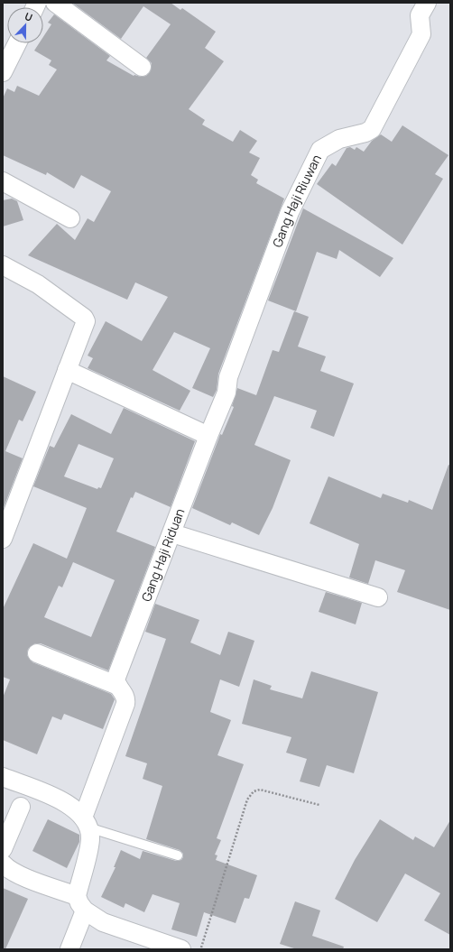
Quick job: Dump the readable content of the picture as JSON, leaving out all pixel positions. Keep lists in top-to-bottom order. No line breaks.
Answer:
{"streets":{"street":["Gang Haji Riuwan","Gang Haji Riduan"]},"crossings":[["Gang Haji Riuwan","Gang Haji Riduan"]],"north":"top"}
